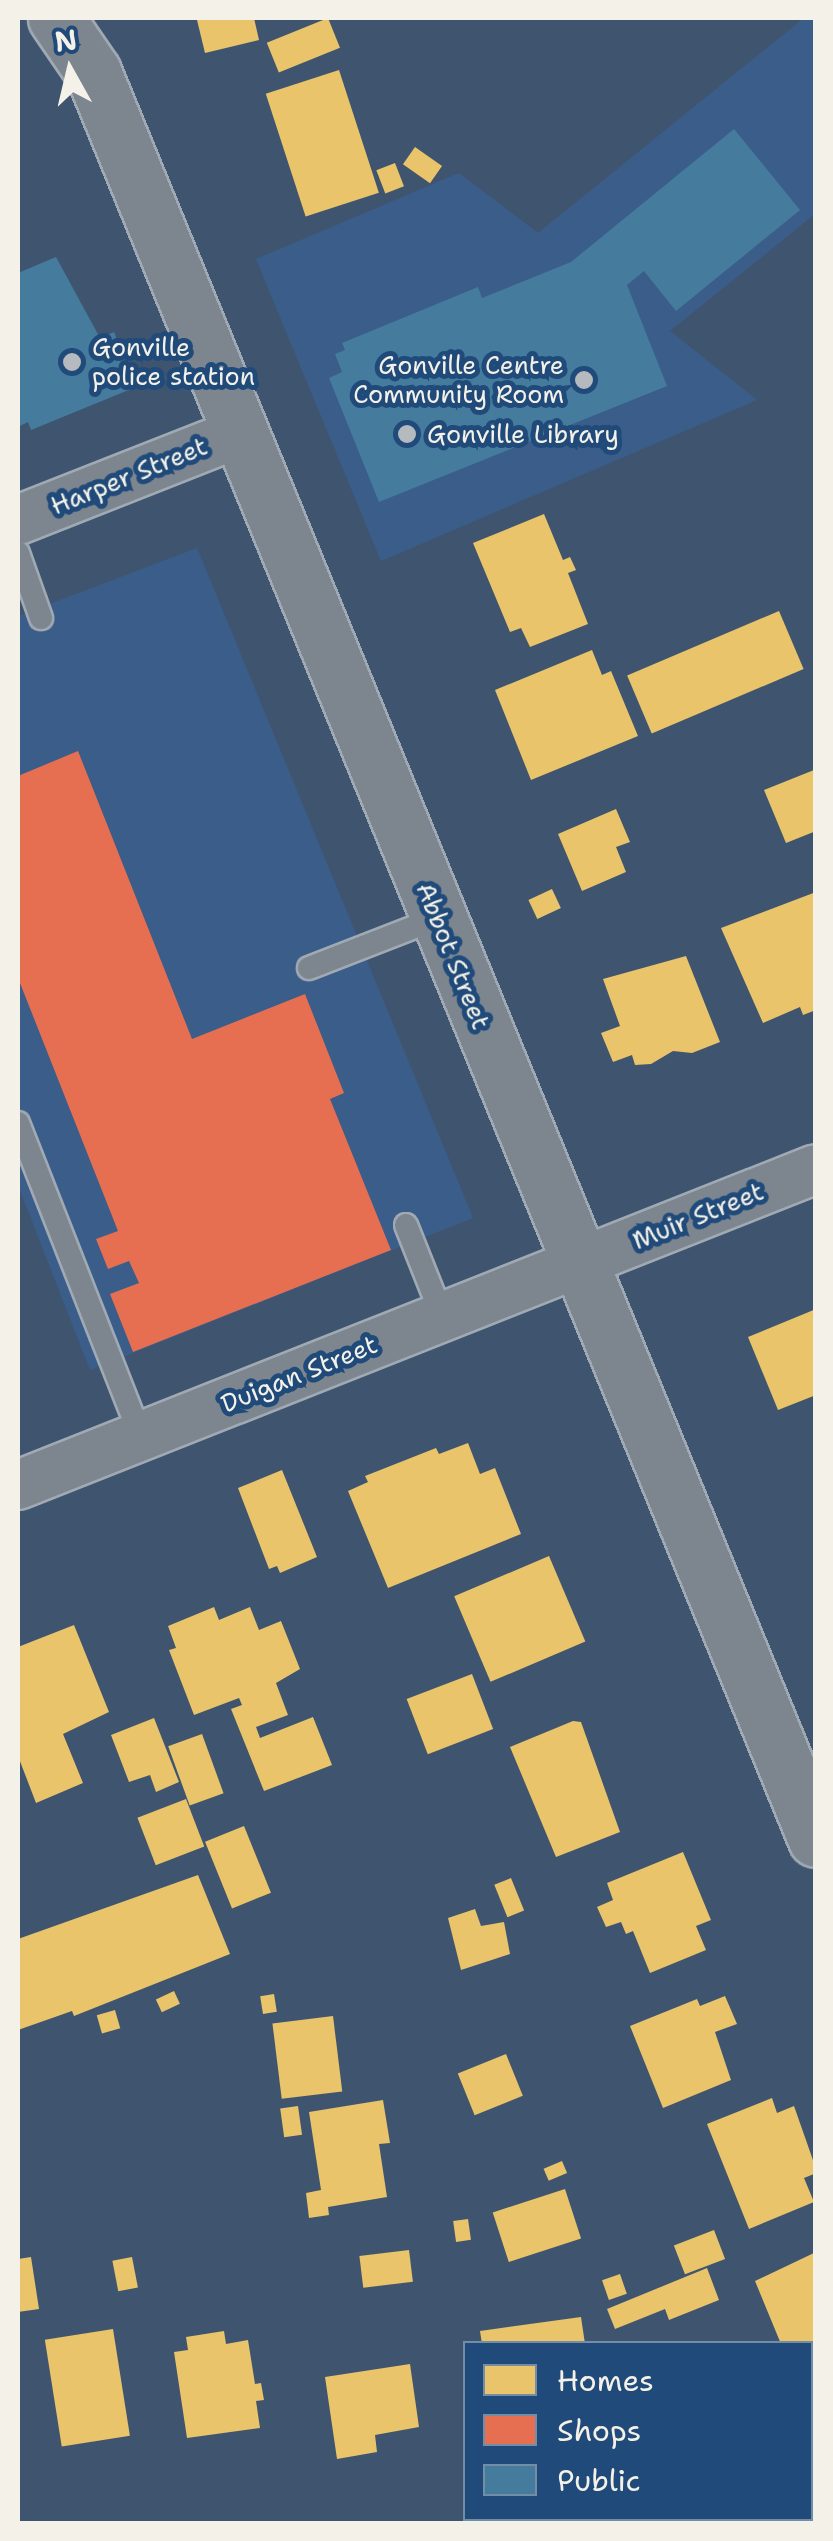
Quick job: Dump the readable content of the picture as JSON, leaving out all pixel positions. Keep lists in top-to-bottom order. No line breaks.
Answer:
{"streets":{"street":["Harper Street","Abbot Street","Muir Street","Duigan Street"]},"crossings":[["Harper Street","Abbot Street"],["Abbot Street","Muir Street"],["Abbot Street","Duigan Street"],["Muir Street","Duigan Street"]],"places":["Gonville police station","Gonville Centre Community Room","Gonville Library"],"legend":["Homes","Shops","Public"],"north":"top"}
